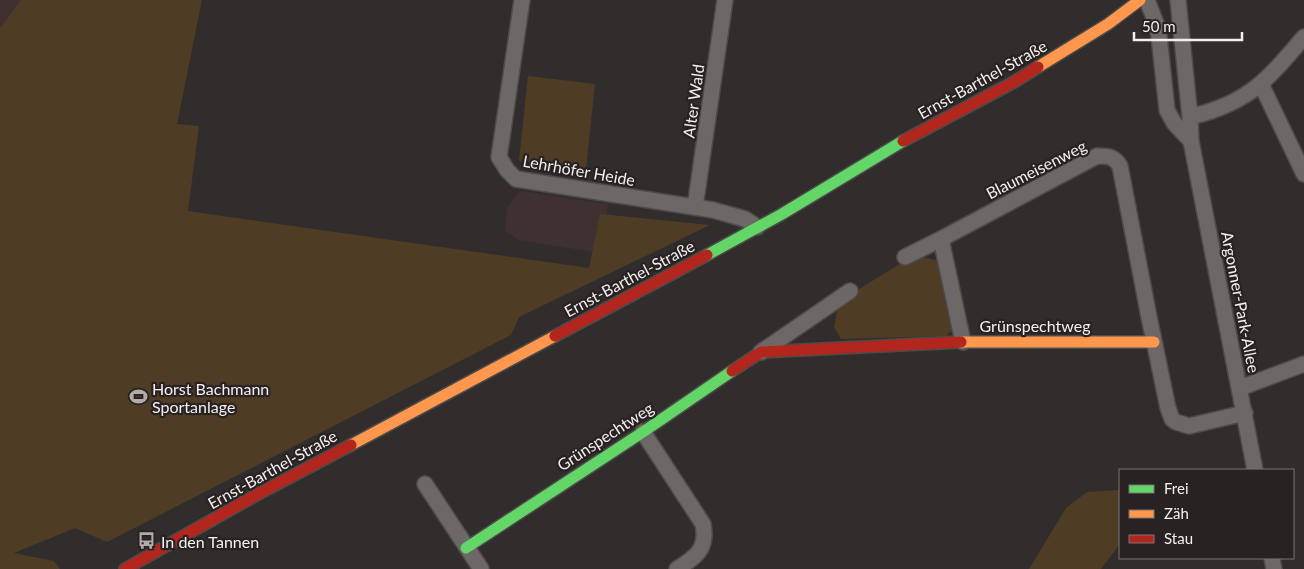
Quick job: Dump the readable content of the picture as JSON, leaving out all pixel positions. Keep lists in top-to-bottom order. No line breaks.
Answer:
{"streets":{"street":["Ernst-Barthel-Straße","Alter Wald","Blaumeisenweg","Lehrhöfer Heide","Argonner-Park-Allee","Grünspechtweg"]},"crossings":[["Ernst-Barthel-Straße","Lehrhöfer Heide"],["Alter Wald","Lehrhöfer Heide"],["Blaumeisenweg","Grünspechtweg"]],"places":{"sports":["Horst Bachmann Sportanlage"],"bus stop":["In den Tannen"]},"legend":["Frei","Zäh","Stau"],"scale_bar":"50 m"}
